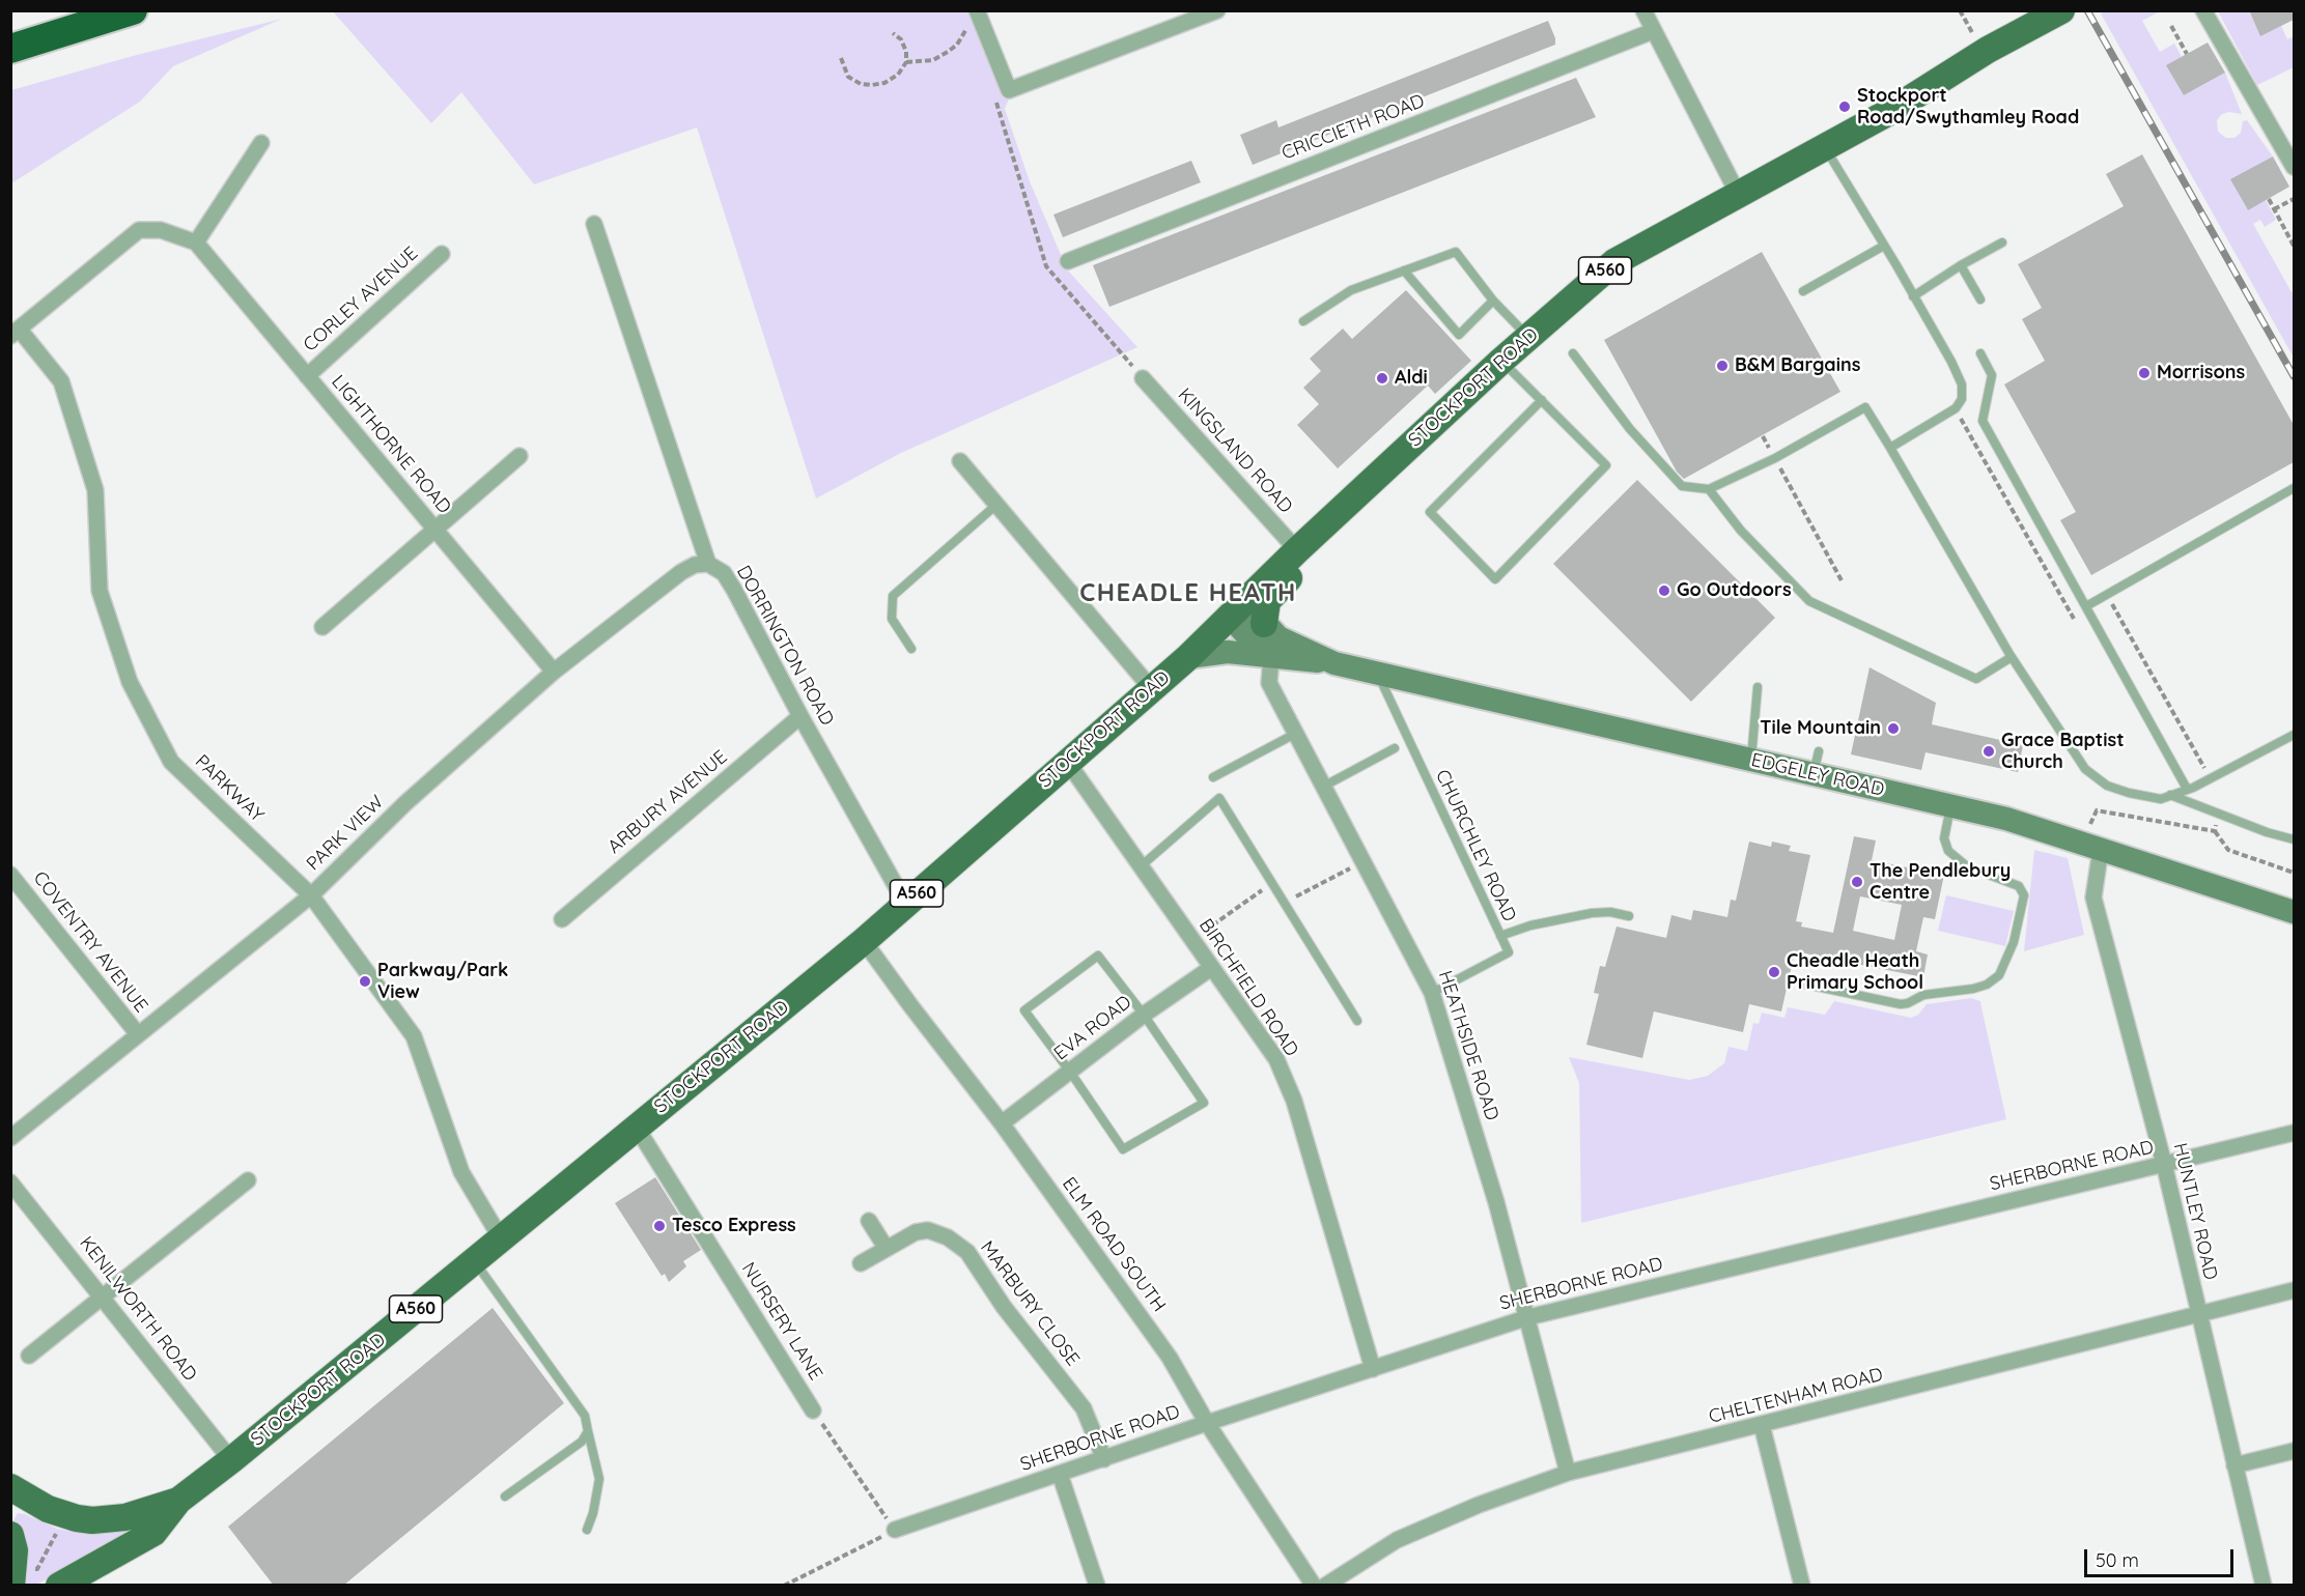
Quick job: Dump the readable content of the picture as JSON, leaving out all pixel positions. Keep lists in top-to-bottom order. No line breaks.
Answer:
{"streets":{"main road":["A560","STOCKPORT ROAD","EDGELEY ROAD"],"street":["CRICCIETH ROAD","CORLEY AVENUE","LIGHTHORNE ROAD","KINGSLAND ROAD","DORRINGTON ROAD","PARKWAY","ARBURY AVENUE","PARK VIEW","COVENTRY AVENUE","BIRCHFIELD ROAD","EVA ROAD","HEATHSIDE ROAD","SHERBORNE ROAD","HUNTLEY ROAD","ELM ROAD SOUTH","MARBURY CLOSE","KENILWORTH ROAD","NURSERY LANE","CHELTENHAM ROAD"],"lane":["CHURCHLEY ROAD"]},"crossings":[["A560","STOCKPORT ROAD"],["A560","KINGSLAND ROAD"],["A560","EDGELEY ROAD"],["CORLEY AVENUE","LIGHTHORNE ROAD"],["STOCKPORT ROAD","KINGSLAND ROAD"],["STOCKPORT ROAD","DORRINGTON ROAD"],["STOCKPORT ROAD","EDGELEY ROAD"],["STOCKPORT ROAD","PARKWAY"],["STOCKPORT ROAD","BIRCHFIELD ROAD"],["STOCKPORT ROAD","ELM ROAD SOUTH"],["STOCKPORT ROAD","KENILWORTH ROAD"],["STOCKPORT ROAD","NURSERY LANE"],["LIGHTHORNE ROAD","PARK VIEW"],["DORRINGTON ROAD","ARBURY AVENUE"],["DORRINGTON ROAD","PARK VIEW"],["EDGELEY ROAD","CHURCHLEY ROAD"],["EDGELEY ROAD","HEATHSIDE ROAD"],["EDGELEY ROAD","HUNTLEY ROAD"],["PARKWAY","PARK VIEW"],["PARK VIEW","COVENTRY AVENUE"],["CHURCHLEY ROAD","HEATHSIDE ROAD"],["BIRCHFIELD ROAD","EVA ROAD"],["BIRCHFIELD ROAD","SHERBORNE ROAD"],["EVA ROAD","ELM ROAD SOUTH"],["HEATHSIDE ROAD","SHERBORNE ROAD"],["HEATHSIDE ROAD","CHELTENHAM ROAD"],["SHERBORNE ROAD","HUNTLEY ROAD"],["SHERBORNE ROAD","ELM ROAD SOUTH"],["SHERBORNE ROAD","MARBURY CLOSE"],["HUNTLEY ROAD","CHELTENHAM ROAD"]],"districts":["CHEADLE HEATH"],"places":["Stockport Road/Swythamley Road","B&M Bargains","Morrisons","Aldi","Go Outdoors","Tile Mountain","Grace Baptist Church","The Pendlebury Centre","Cheadle Heath Primary School","Parkway/Park View","Tesco Express"],"scale_bar":"50 m"}
